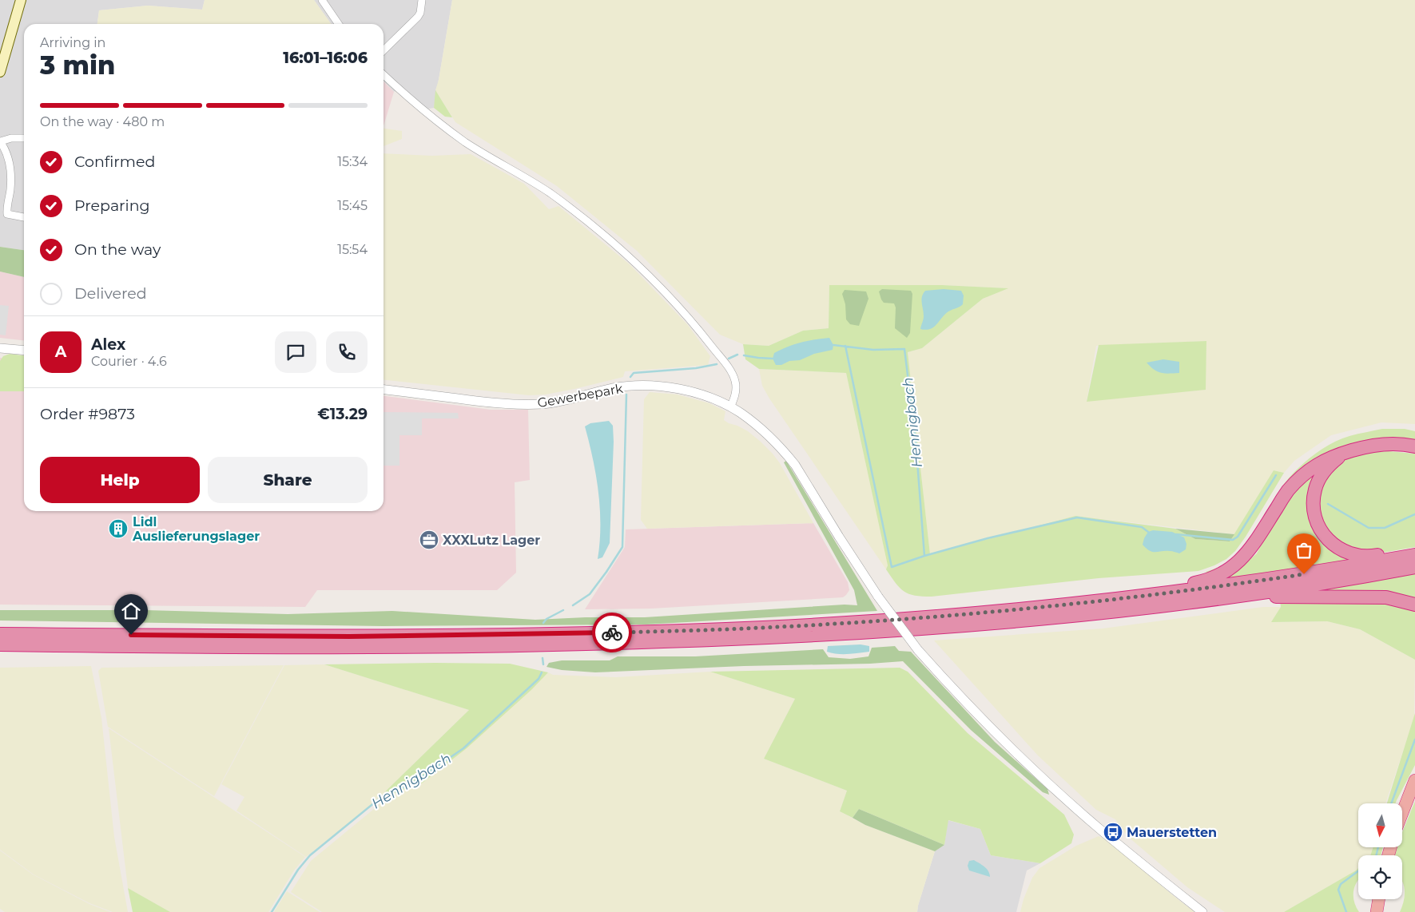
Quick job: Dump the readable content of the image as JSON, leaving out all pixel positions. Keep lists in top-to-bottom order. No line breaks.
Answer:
{"streets":{"street":["Gewerbepark"]},"water":["Hennigbach"],"places":{"building":["Lidl Auslieferungslager"],"office":["XXXLutz Lager"],"bus stop":["Mauerstetten"]},"north":"bottom","page":{"heading":["3 min","Arriving in","16:01–16:06"],"panel":["Alex","Courier · 4.6","Order #9873","€13.29"],"bar":"On the way · 480 m","list":[["Confirmed","15:34"],["Preparing","15:45"],["On the way","15:54"],"Delivered"],"round":"A","buttons":["Help","Share"]}}
